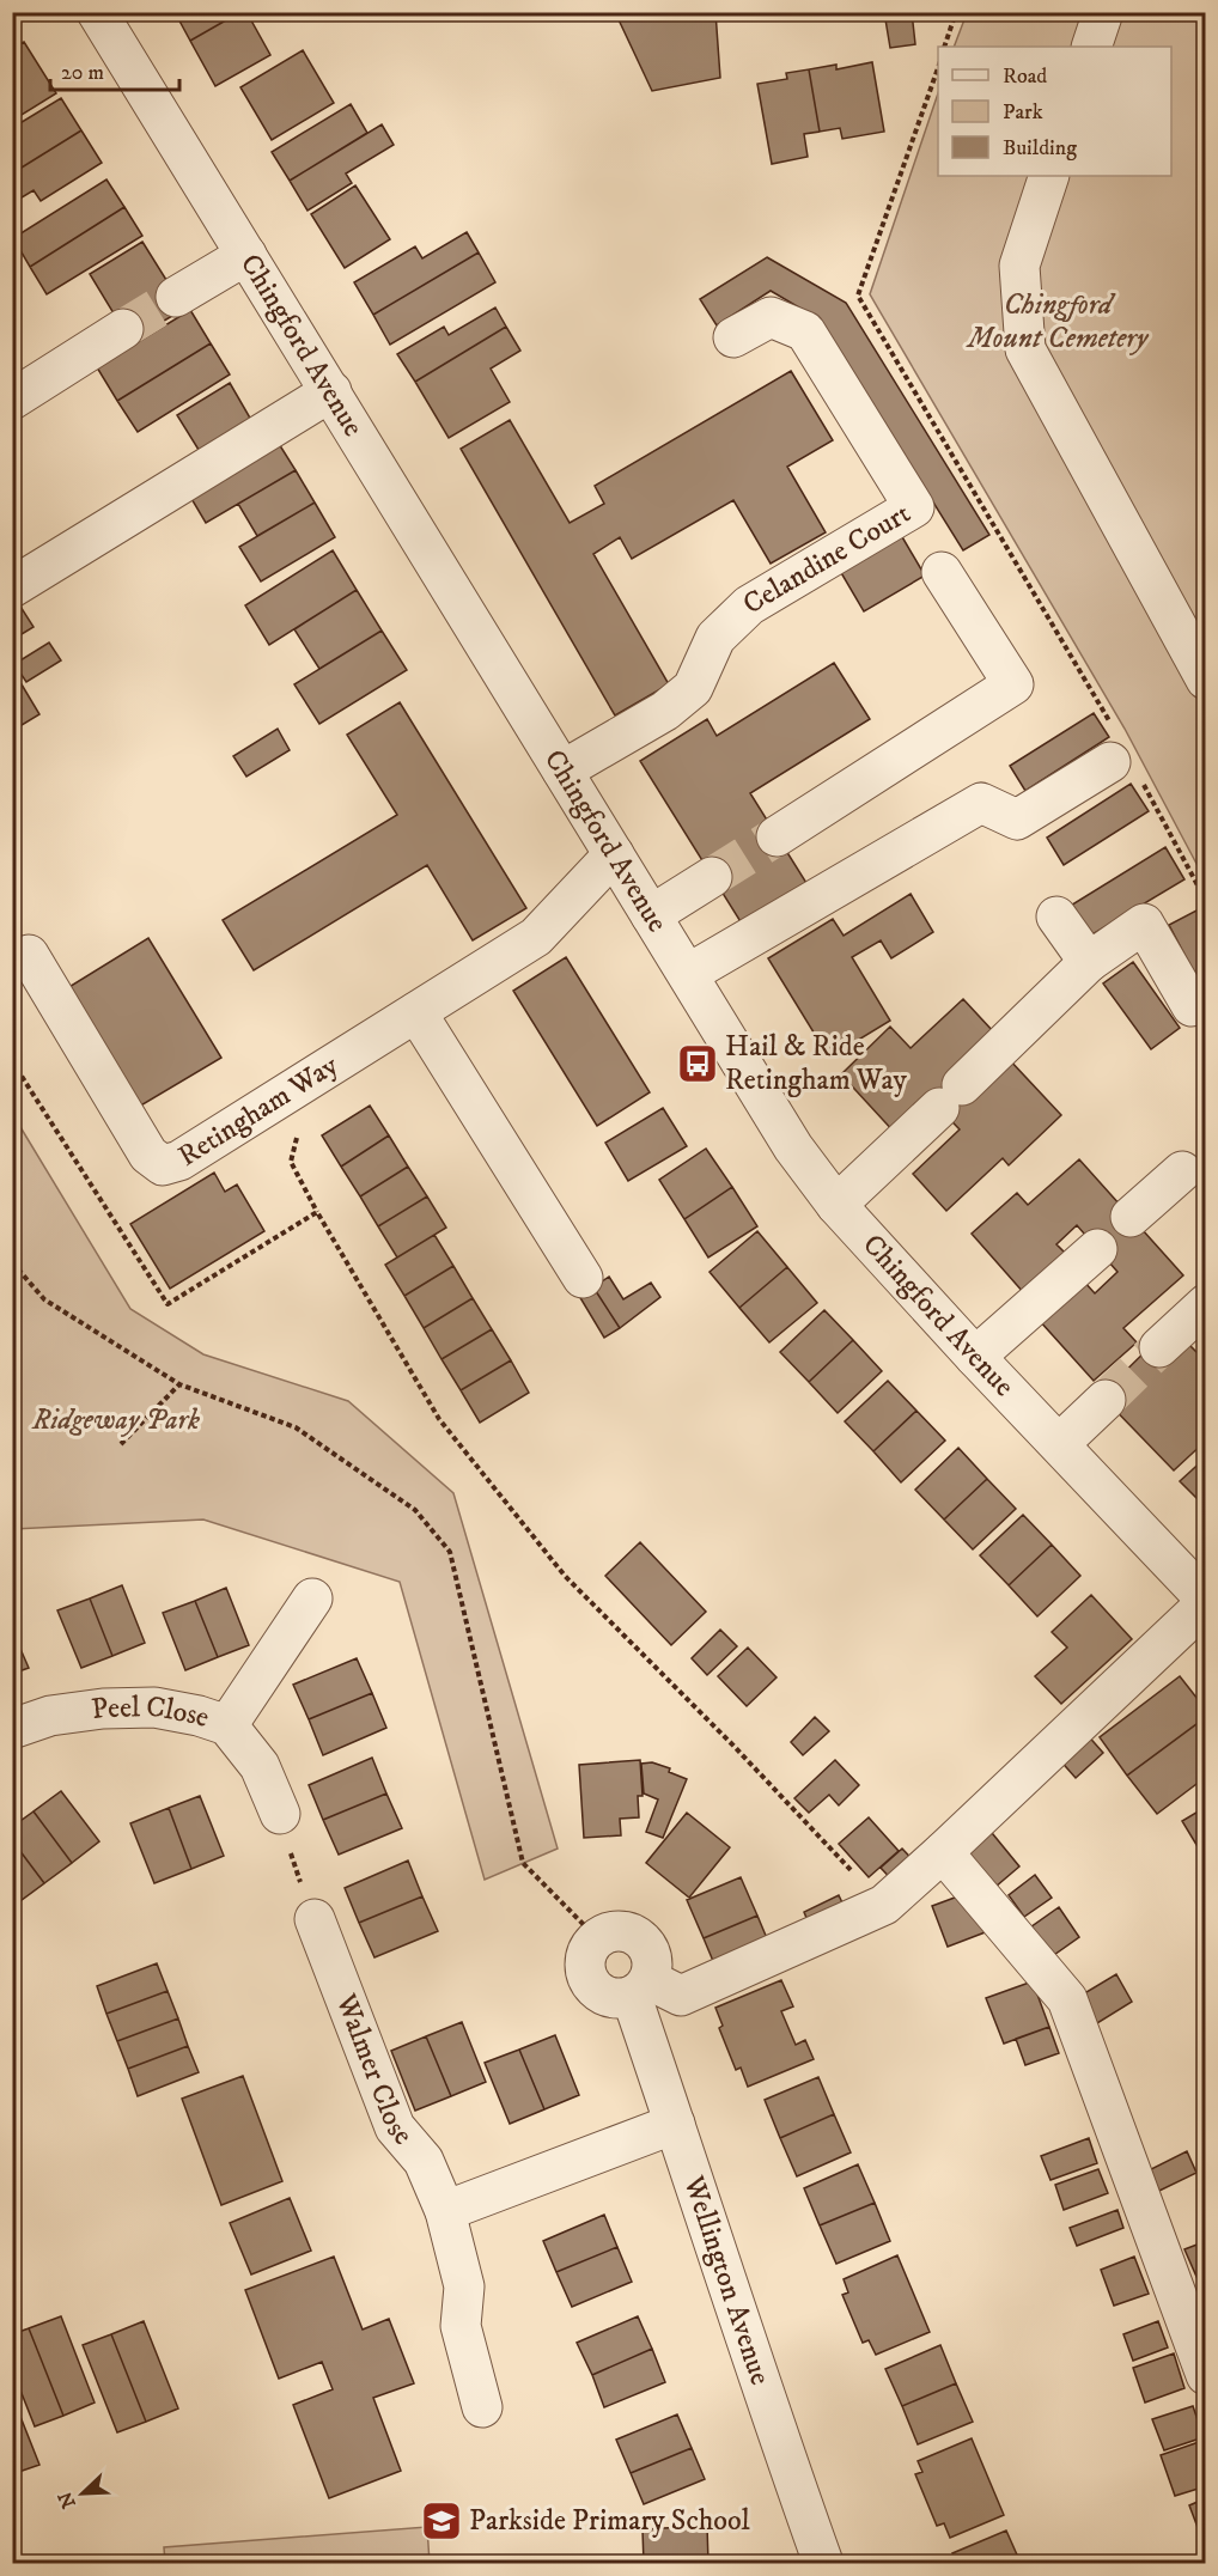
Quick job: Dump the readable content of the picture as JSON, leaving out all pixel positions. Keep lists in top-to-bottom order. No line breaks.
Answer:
{"streets":{"street":["Chingford Avenue","Celandine Court","Retingham Way","Peel Close","Walmer Close","Wellington Avenue"]},"crossings":[["Chingford Avenue","Celandine Court"],["Chingford Avenue","Retingham Way"]],"parks":["Chingford Mount Cemetery","Ridgeway Park"],"places":{"bus stop":["Hail & Ride Retingham Way"],"school or university":["Parkside Primary School"]},"legend":["Road","Park","Building"],"scale_bar":"20 m","north":"bottom left"}
